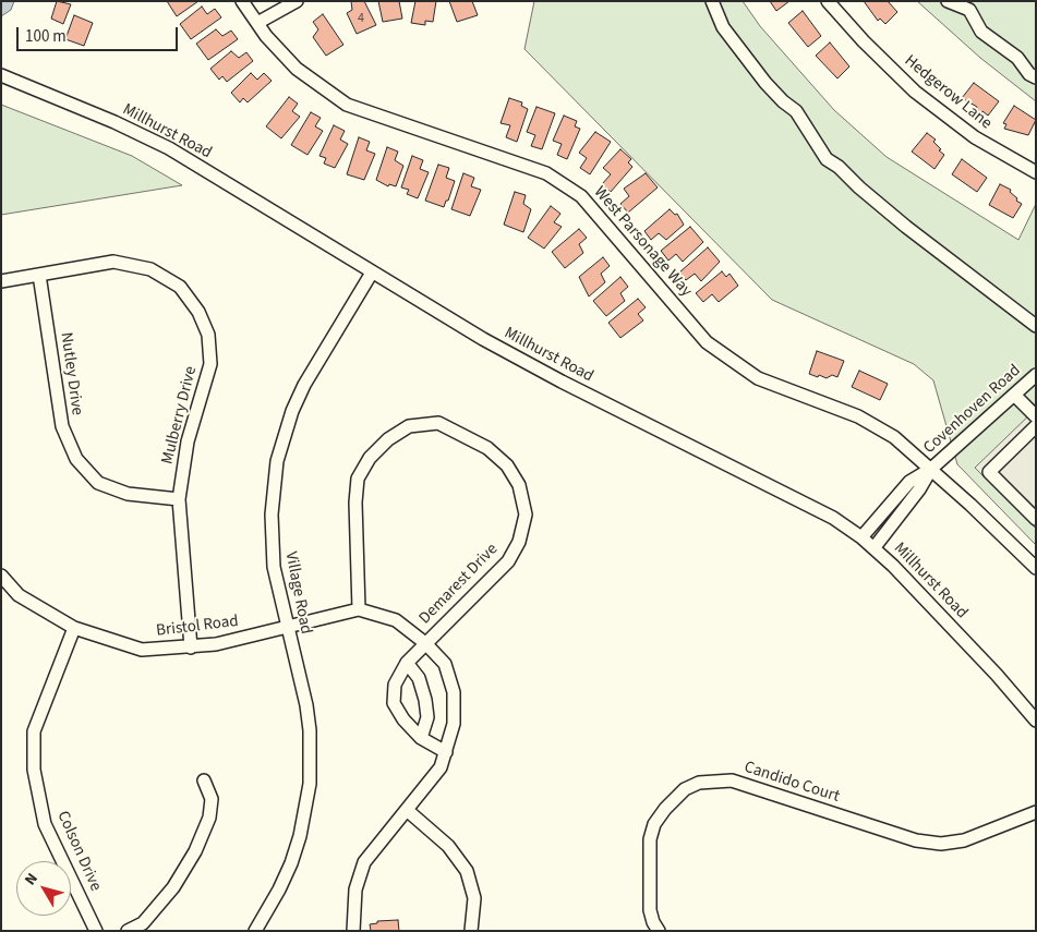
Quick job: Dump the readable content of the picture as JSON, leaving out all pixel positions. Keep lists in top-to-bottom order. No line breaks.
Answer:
{"streets":{"street":["Hedgerow Lane","Millhurst Road","West Parsonage Way","Nutley Drive","Covenhoven Road","Mulberry Drive","Demarest Drive","Village Road","Bristol Road","Candido Court","Colson Drive"]},"crossings":[["Millhurst Road","Covenhoven Road"],["Millhurst Road","Village Road"],["West Parsonage Way","Covenhoven Road"],["Nutley Drive","Mulberry Drive"],["Mulberry Drive","Bristol Road"],["Demarest Drive","Bristol Road"],["Village Road","Bristol Road"],["Bristol Road","Colson Drive"]],"house_numbers":["4"],"scale_bar":"100 m","north":"top left"}
